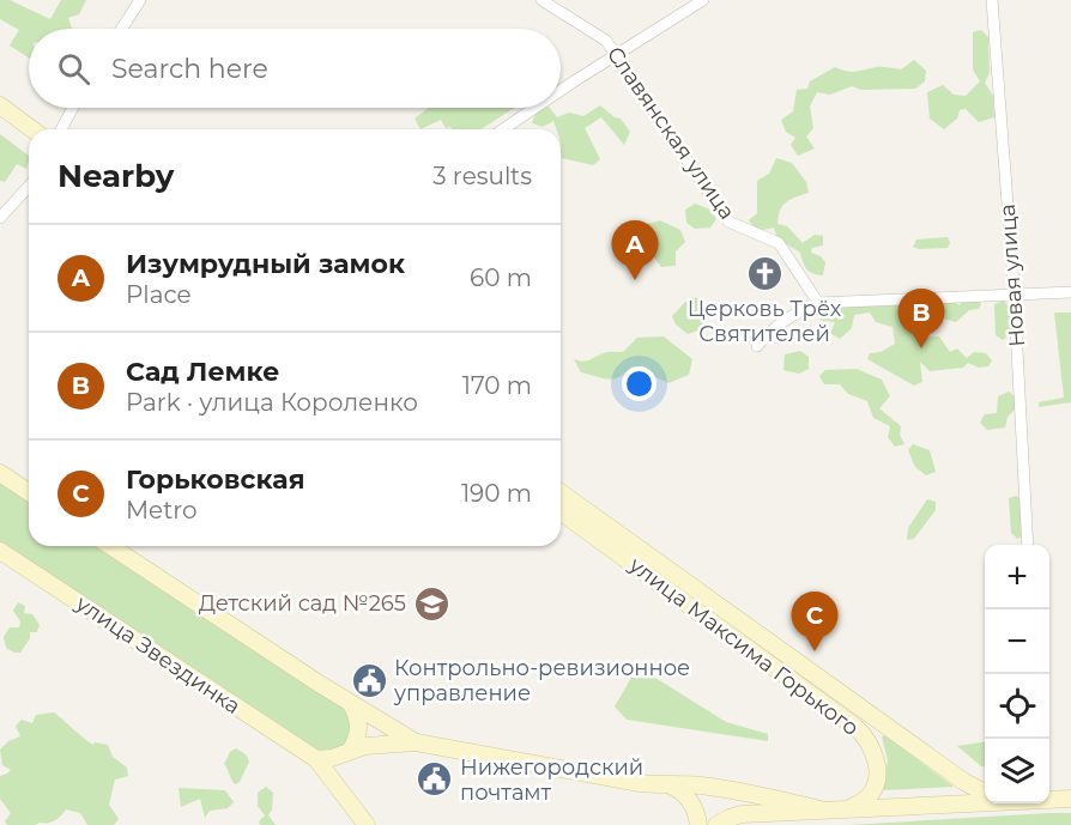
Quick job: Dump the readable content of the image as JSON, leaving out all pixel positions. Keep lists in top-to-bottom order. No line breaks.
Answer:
{"streets":{"street":["Славянская улица","Новая улица","улица Максима Горького","улица Звездинка"]},"places":{"church":["Церковь Трёх Святителей"],"school or university":["Детский сад №265"],"public building":["Контрольно-ревизионное управление","Нижегородский почтамт"]},"page":{"search":"Search here","heading":["Nearby","3 results"],"pins":["A","B","C"],"list":[{"mark":"A","name":"Изумрудный замок","note":"Place","value":"60 m"},{"mark":"B","name":"Сад Лемке","note":"Park · улица Короленко","value":"170 m"},{"mark":"C","name":"Горьковская","note":"Metro","value":"190 m"}],"map_buttons":["+","−"]}}
